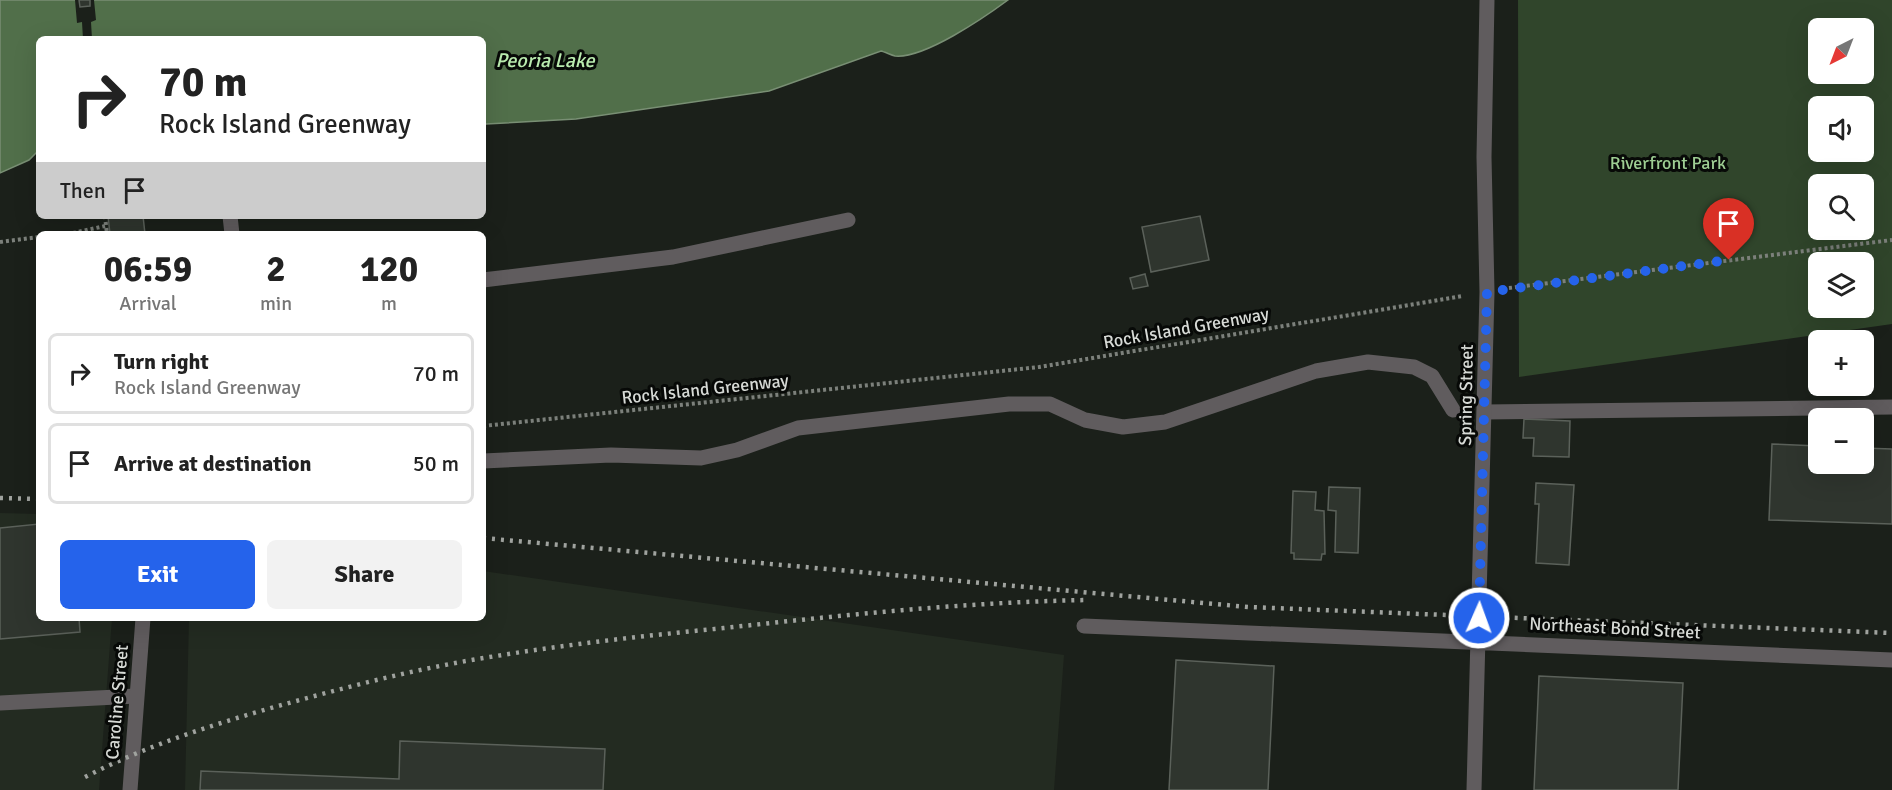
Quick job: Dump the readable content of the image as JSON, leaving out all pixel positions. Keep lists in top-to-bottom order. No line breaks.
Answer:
{"streets":{"street":["Spring Street","Northeast Bond Street","Caroline Street"],"path":["Rock Island Greenway"]},"crossings":[["Rock Island Greenway","Spring Street"],["Spring Street","Northeast Bond Street"]],"water":["Peoria Lake"],"parks":["Riverfront Park"],"north":"bottom left","page":{"map_buttons":["+","−"],"turn":["70 m","Rock Island Greenway"],"then":"Then","eta":["06:59","Arrival","2","min","120","m"],"list":[{"name":"Turn right","note":"Rock Island Greenway","value":"70 m"},{"name":"Arrive at destination","value":"50 m"}],"buttons":["Exit","Share"]}}
